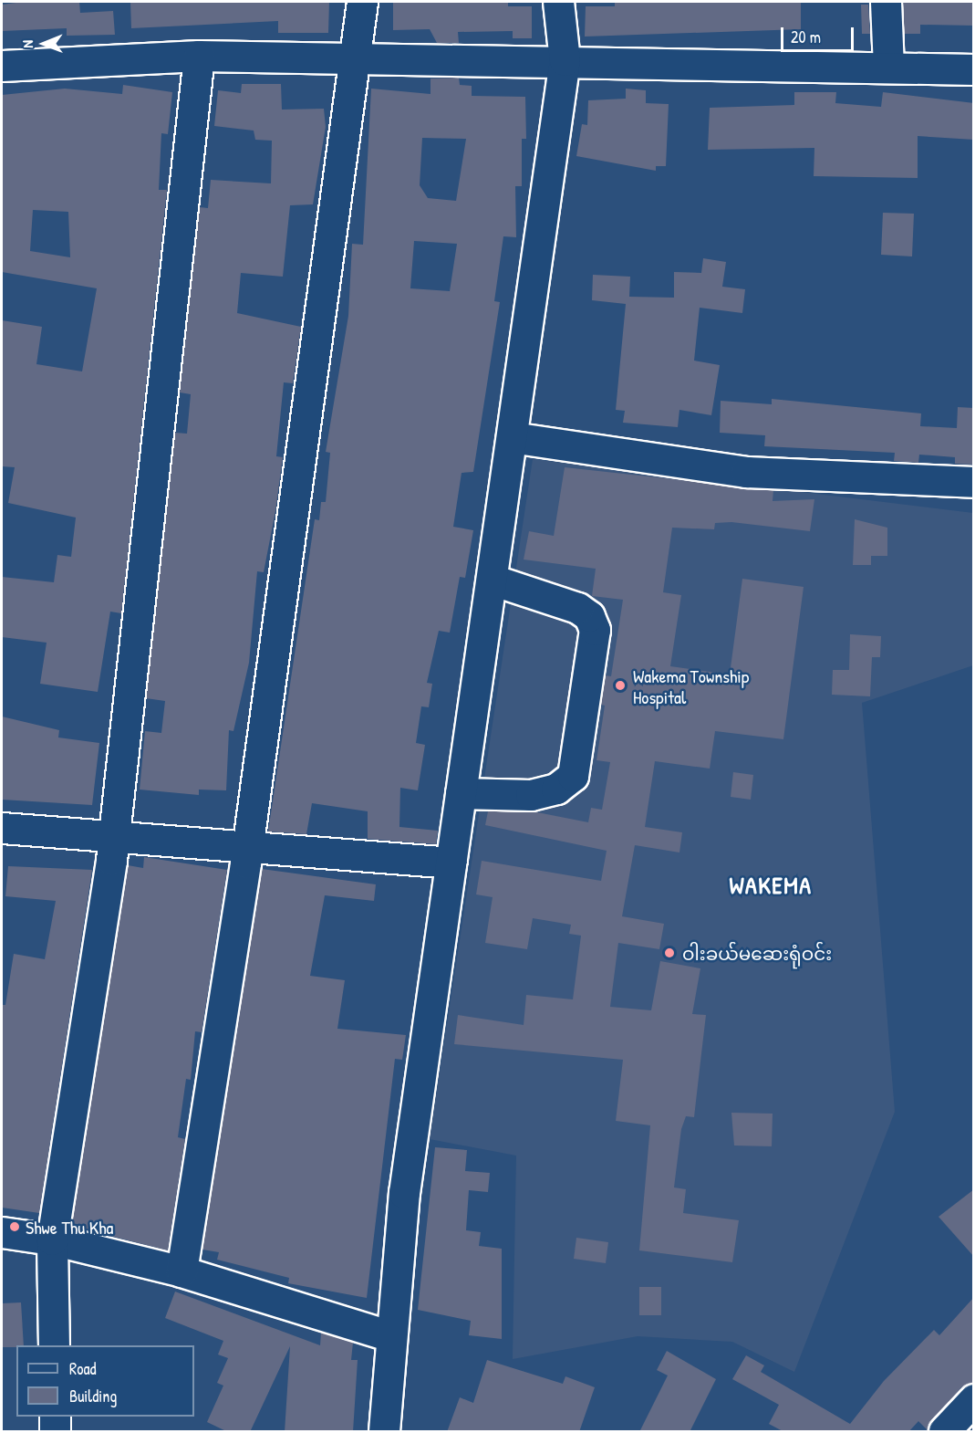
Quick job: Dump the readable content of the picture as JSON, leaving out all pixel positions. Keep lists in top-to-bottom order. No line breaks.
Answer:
{"districts":["WAKEMA"],"places":["Wakema Township Hospital","ဝါးခယ်မဆေးရုံဝင်း","Shwe Thu Kha"],"legend":["Road","Building"],"scale_bar":"20 m","north":"left"}
